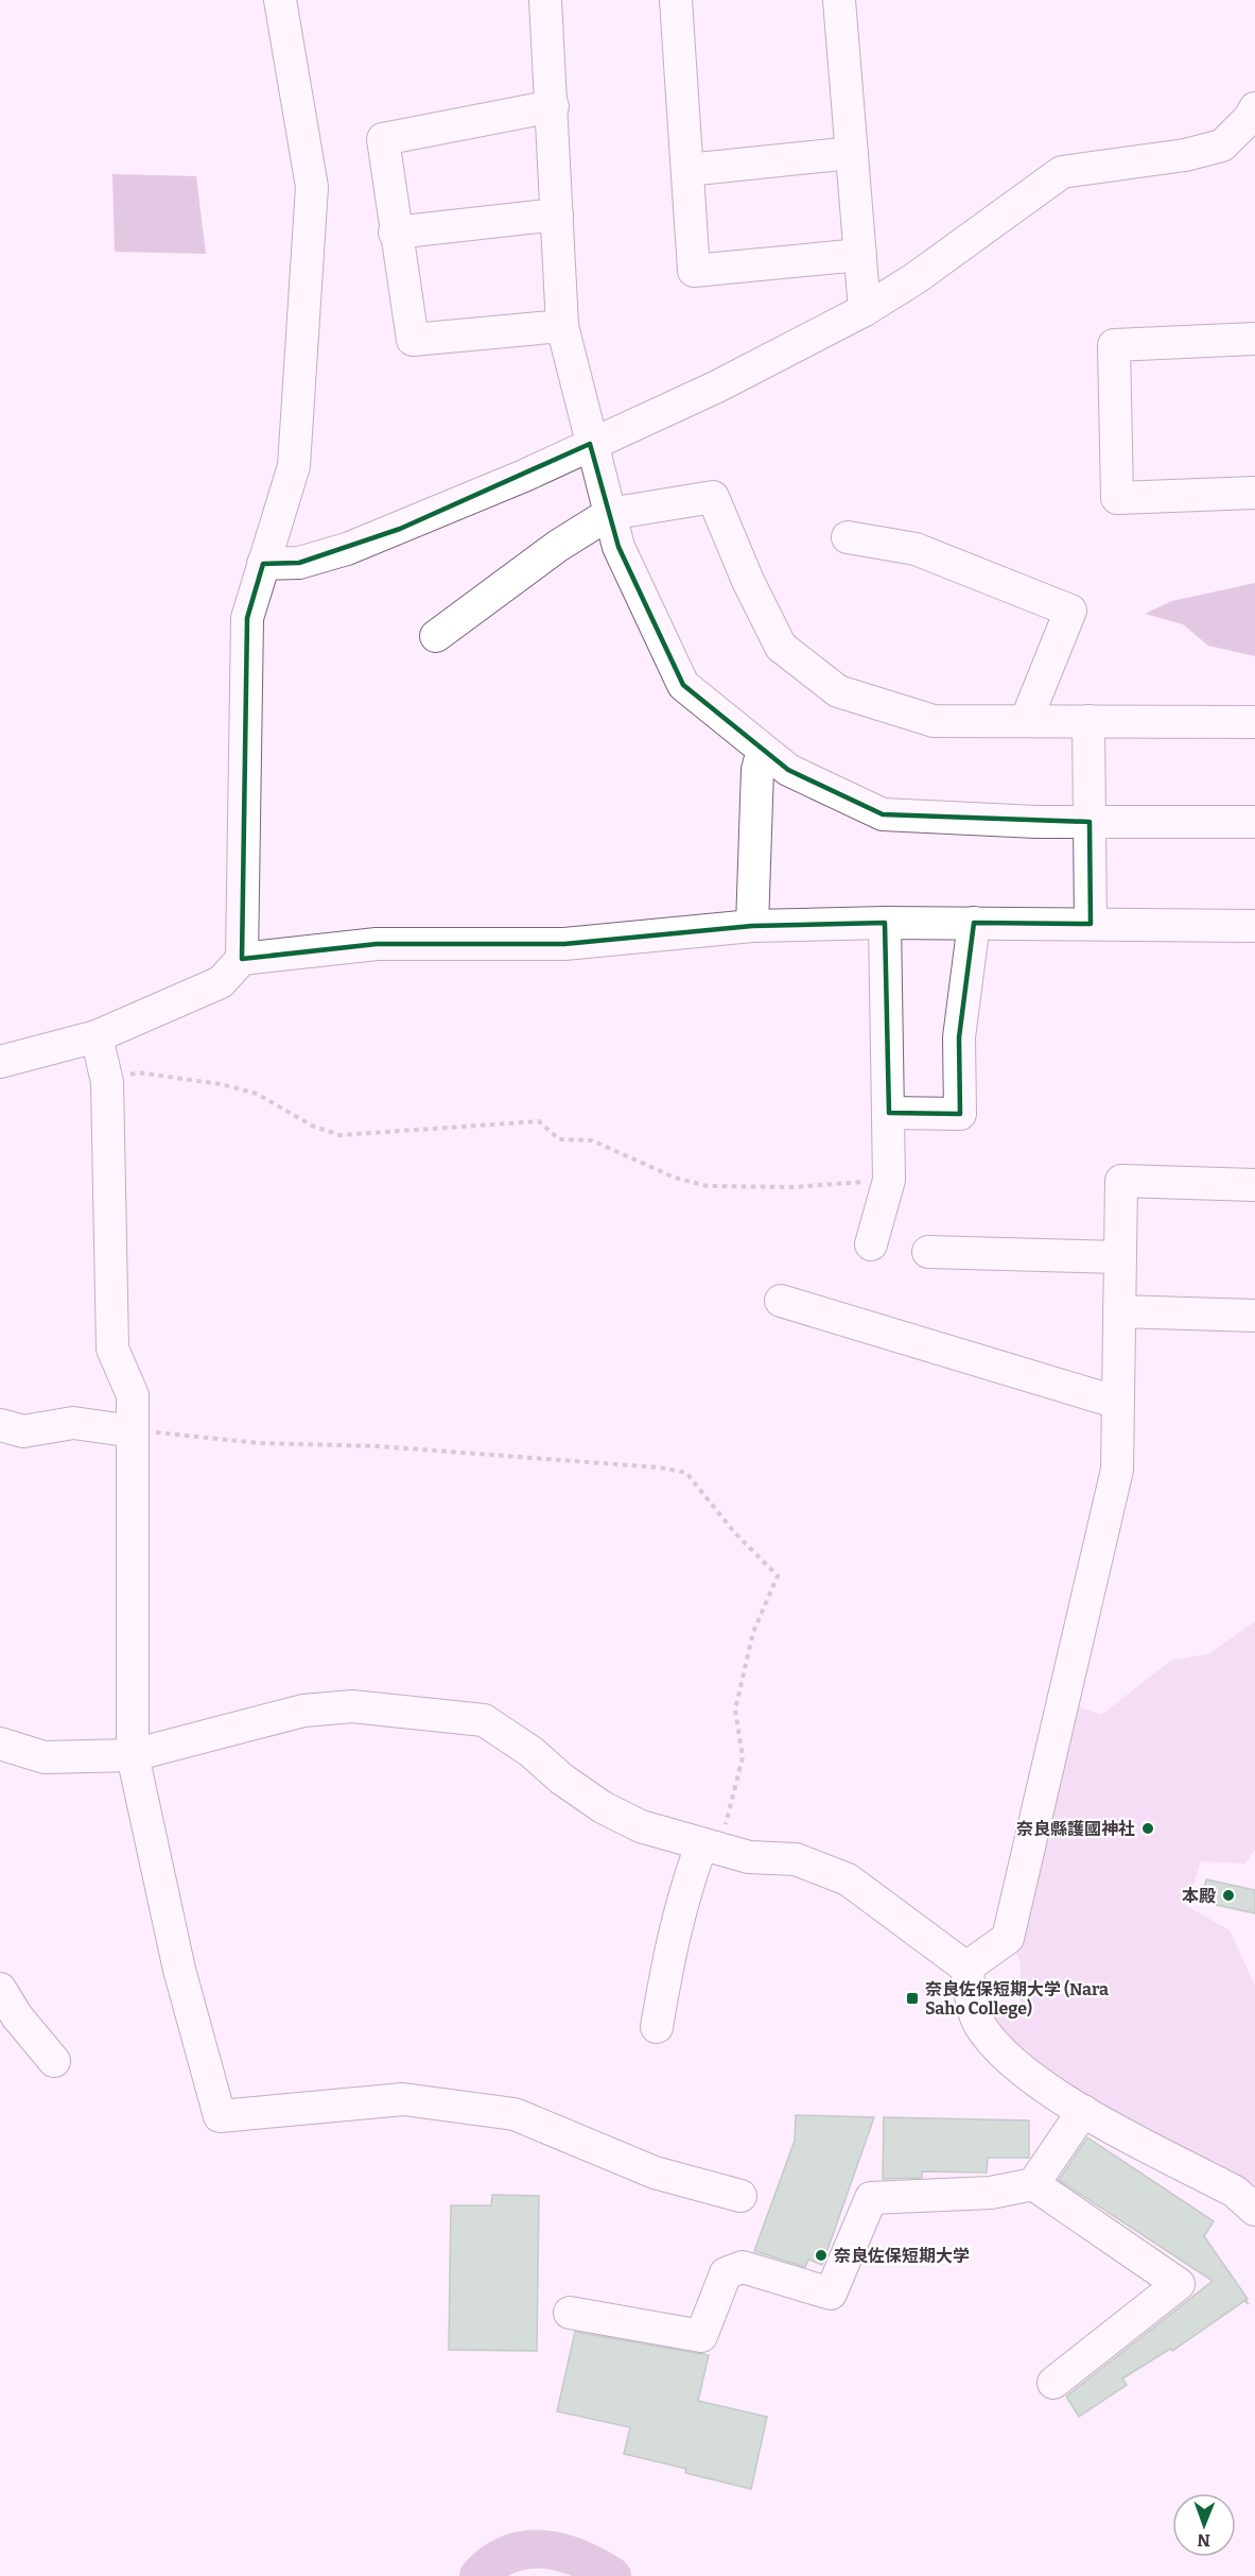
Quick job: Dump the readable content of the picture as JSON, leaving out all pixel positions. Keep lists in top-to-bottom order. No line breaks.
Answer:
{"places":{"other":["奈良縣護國神社","本殿","奈良佐保短期大学"],"transit":["奈良佐保短期大学 (Nara Saho College)"]},"north":"bottom"}
